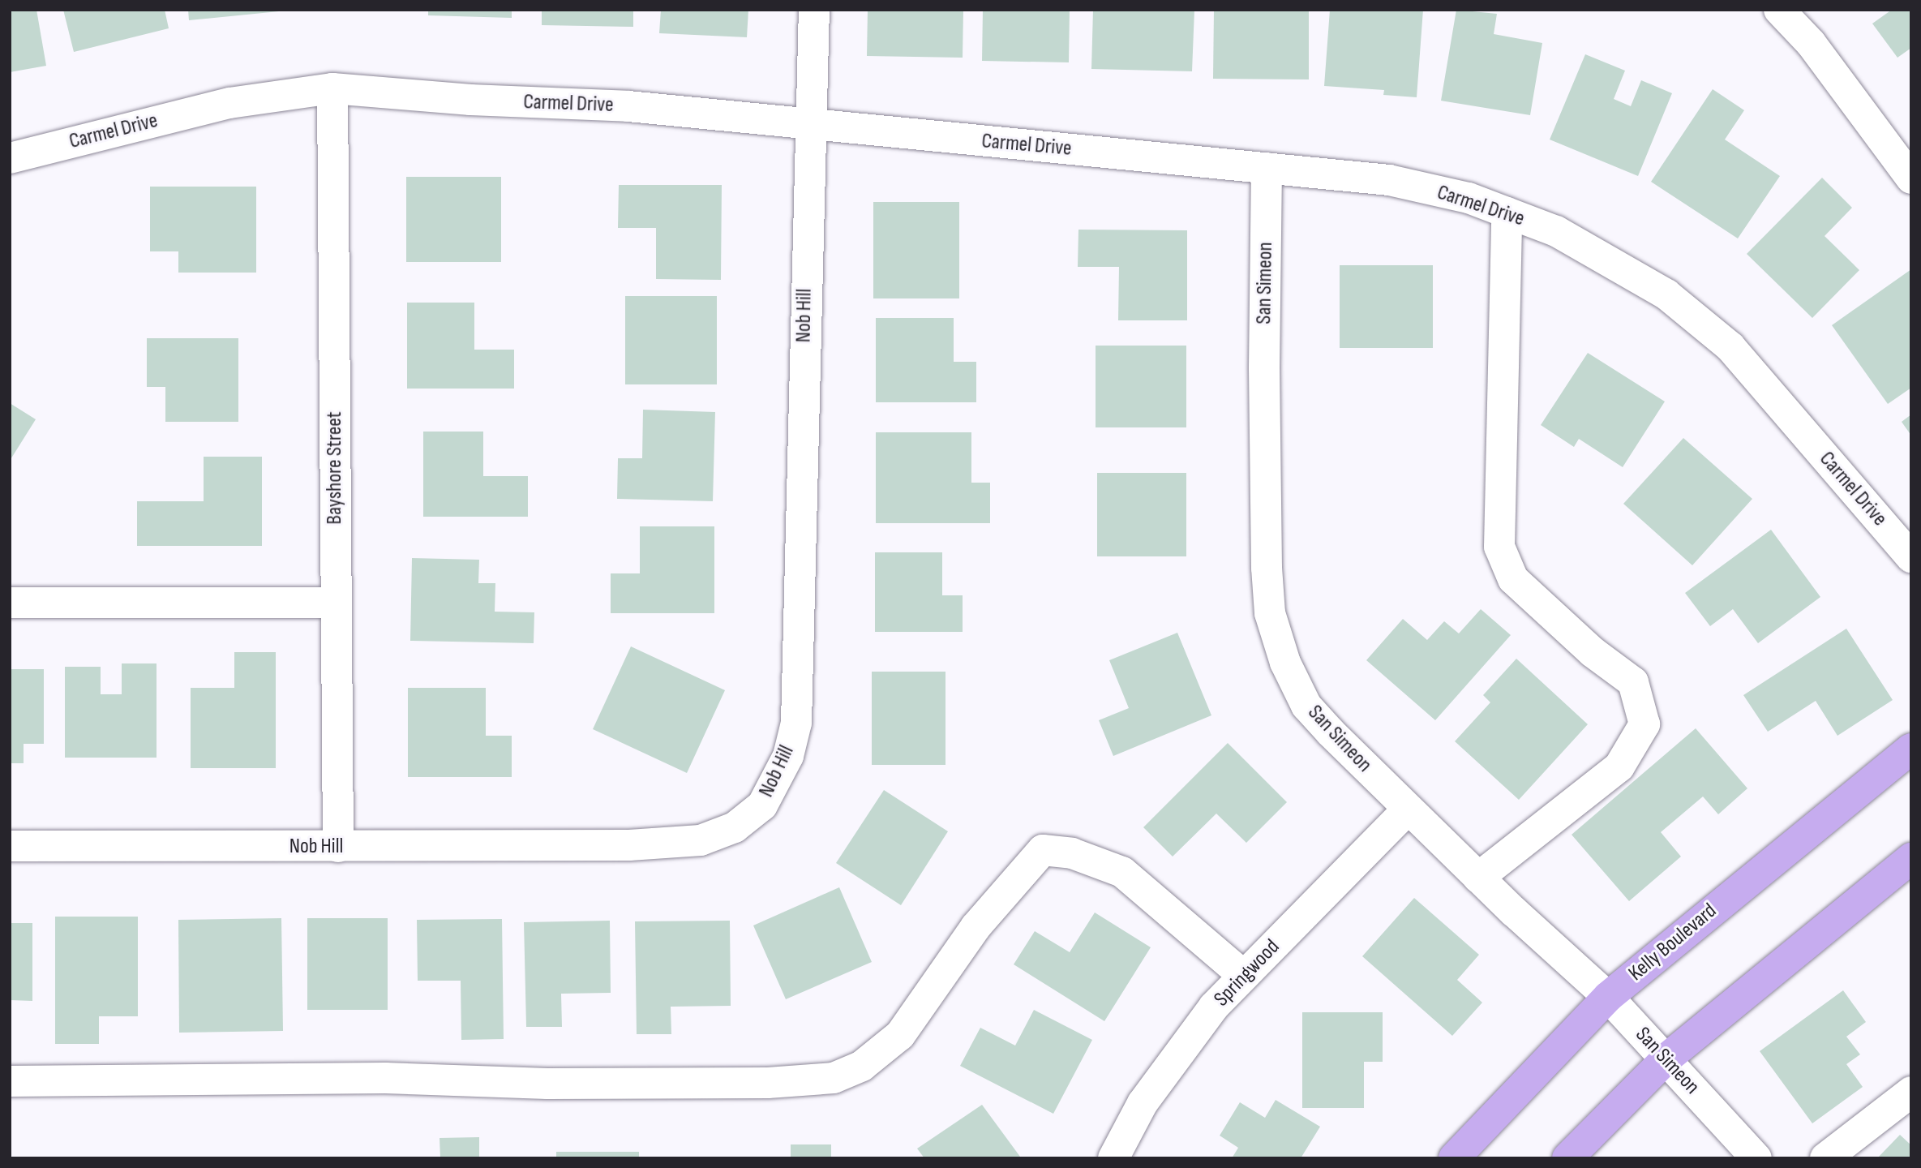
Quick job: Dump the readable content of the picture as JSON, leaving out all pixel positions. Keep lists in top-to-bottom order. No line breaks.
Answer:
{"streets":{"main road":["Kelly Boulevard"],"street":["Carmel Drive","San Simeon","Nob Hill","Bayshore Street","Springwood"]},"crossings":[["Carmel Drive","San Simeon"],["Carmel Drive","Nob Hill"],["Carmel Drive","Bayshore Street"],["San Simeon","Kelly Boulevard"],["San Simeon","Springwood"],["Nob Hill","Bayshore Street"]]}
